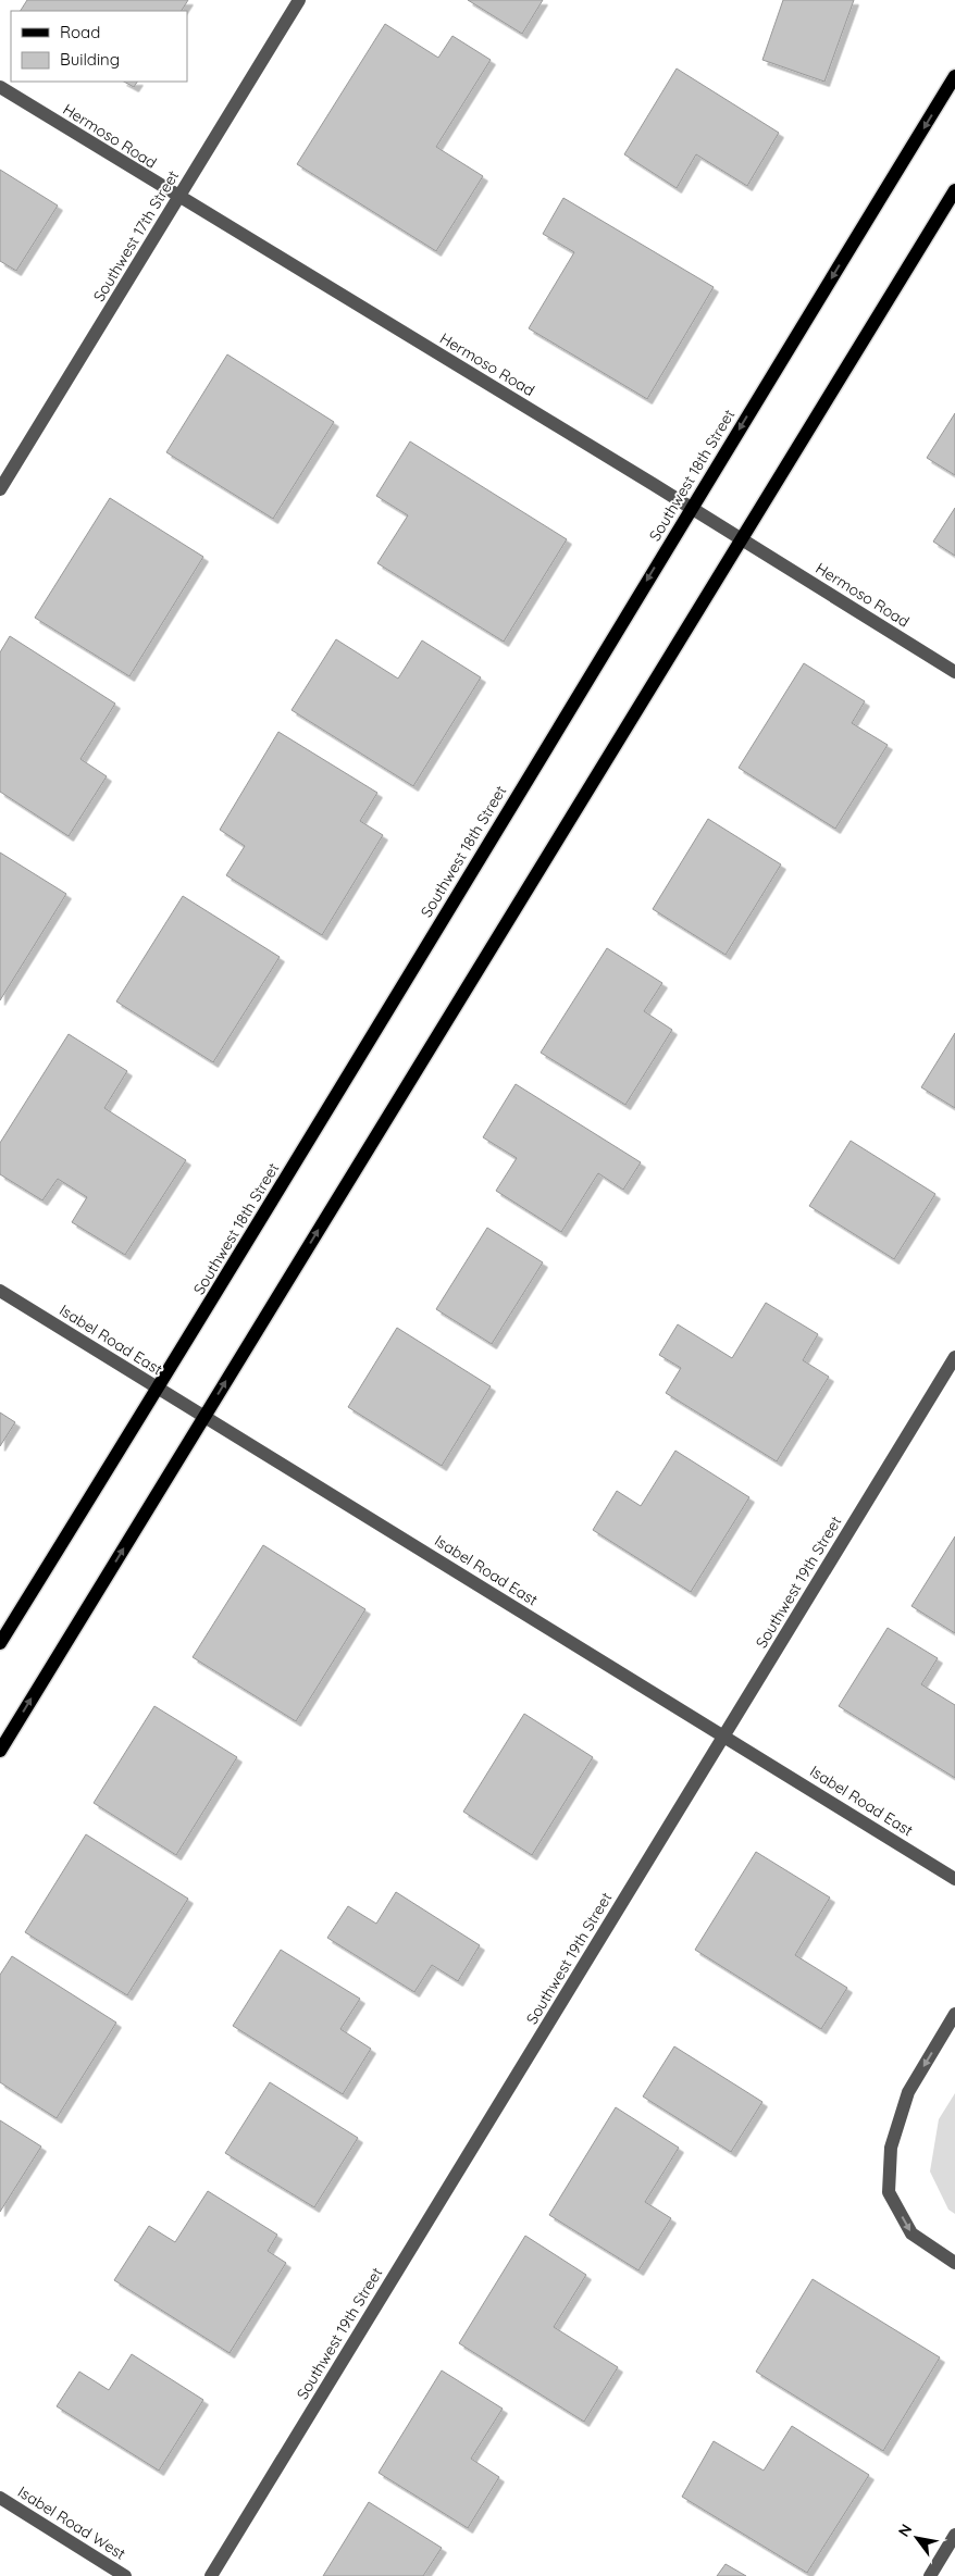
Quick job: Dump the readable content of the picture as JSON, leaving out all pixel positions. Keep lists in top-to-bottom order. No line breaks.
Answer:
{"streets":{"main road":["Southwest 18th Street"],"street":["Hermoso Road","Southwest 17th Street","Isabel Road East","Southwest 19th Street","Isabel Road West"]},"crossings":[["Hermoso Road","Southwest 17th Street"],["Hermoso Road","Southwest 18th Street"],["Southwest 18th Street","Isabel Road East"],["Isabel Road East","Southwest 19th Street"]],"legend":["Road","Building"],"north":"top left"}
